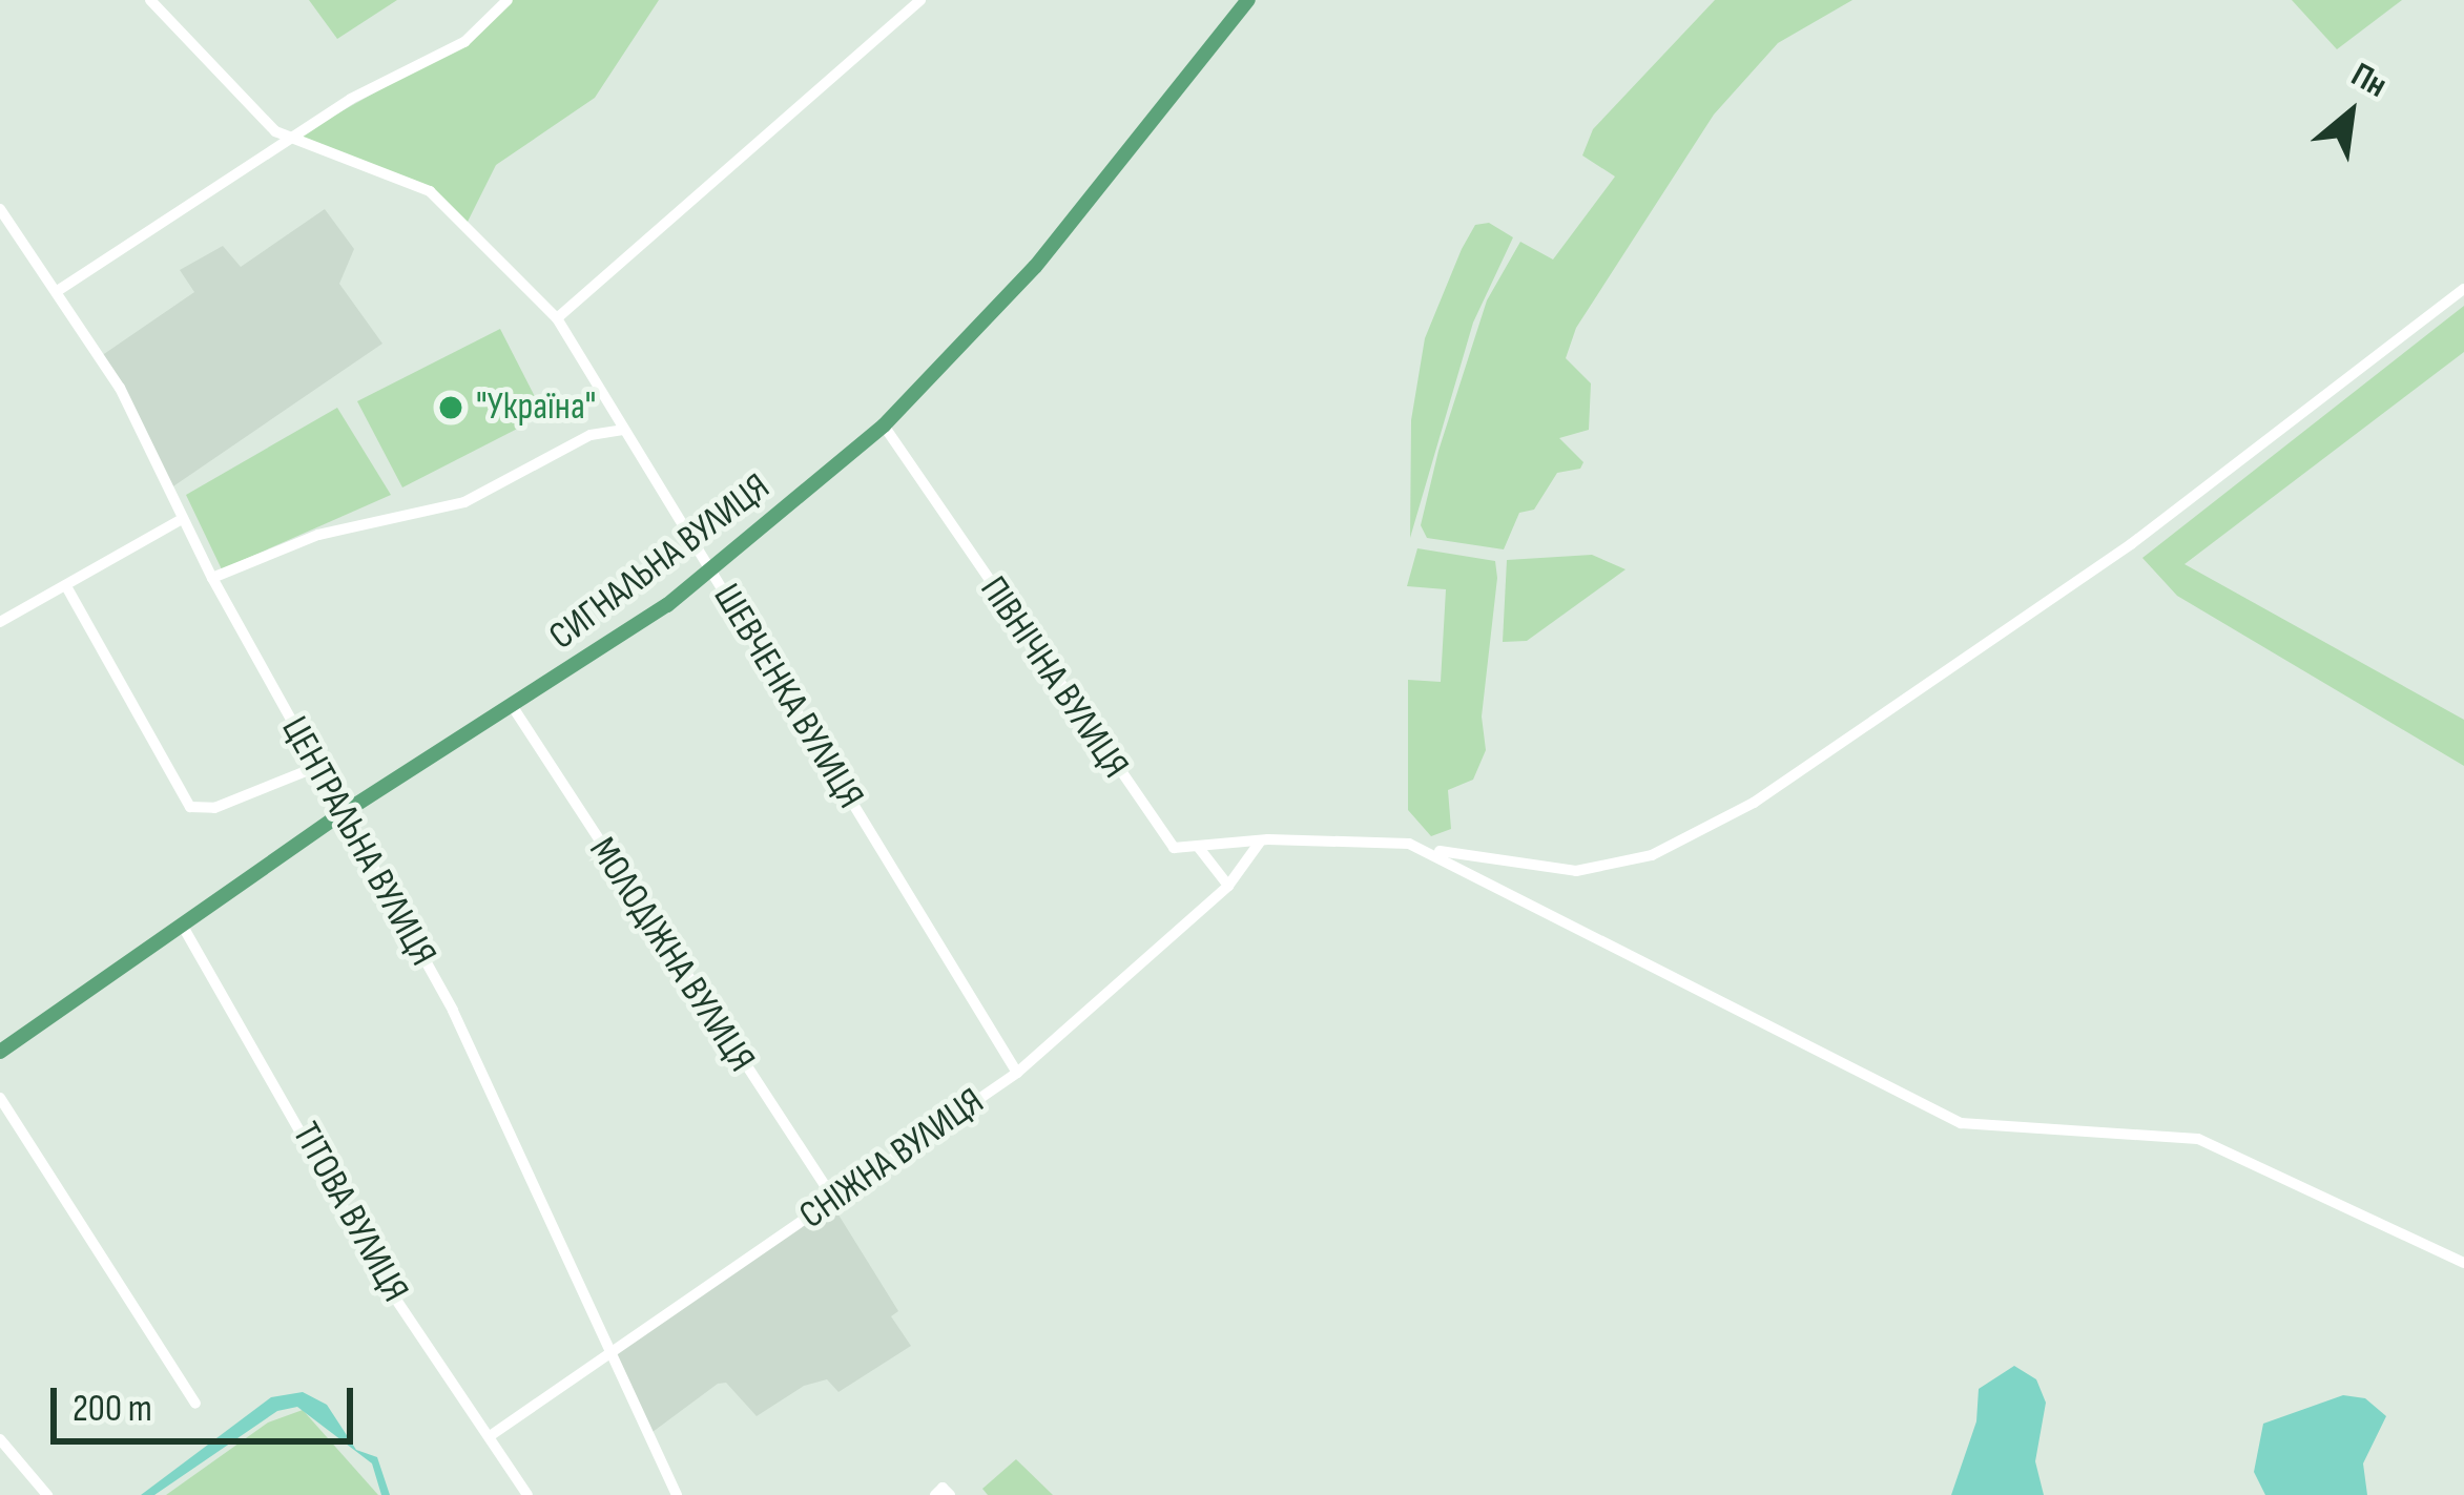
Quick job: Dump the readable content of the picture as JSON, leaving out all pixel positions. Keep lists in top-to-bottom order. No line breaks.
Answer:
{"streets":{"main road":["СИГНАЛЬНА ВУЛИЦЯ"],"street":["ПІВНІЧНА ВУЛИЦЯ","ШЕВЧЕНКА ВУЛИЦЯ","ЦЕНТРАЛЬНА ВУЛИЦЯ","МОЛОДІЖНА ВУЛИЦЯ","СНІЖНА ВУЛИЦЯ","ТІТОВА ВУЛИЦЯ"]},"crossings":[["СИГНАЛЬНА ВУЛИЦЯ","ПІВНІЧНА ВУЛИЦЯ"],["СИГНАЛЬНА ВУЛИЦЯ","ШЕВЧЕНКА ВУЛИЦЯ"],["СИГНАЛЬНА ВУЛИЦЯ","ЦЕНТРАЛЬНА ВУЛИЦЯ"],["СИГНАЛЬНА ВУЛИЦЯ","МОЛОДІЖНА ВУЛИЦЯ"],["СИГНАЛЬНА ВУЛИЦЯ","ТІТОВА ВУЛИЦЯ"],["ШЕВЧЕНКА ВУЛИЦЯ","СНІЖНА ВУЛИЦЯ"],["ЦЕНТРАЛЬНА ВУЛИЦЯ","СНІЖНА ВУЛИЦЯ"],["МОЛОДІЖНА ВУЛИЦЯ","СНІЖНА ВУЛИЦЯ"],["СНІЖНА ВУЛИЦЯ","ТІТОВА ВУЛИЦЯ"]],"places":["\"Україна\""],"scale_bar":"200 m","north":"top right"}
